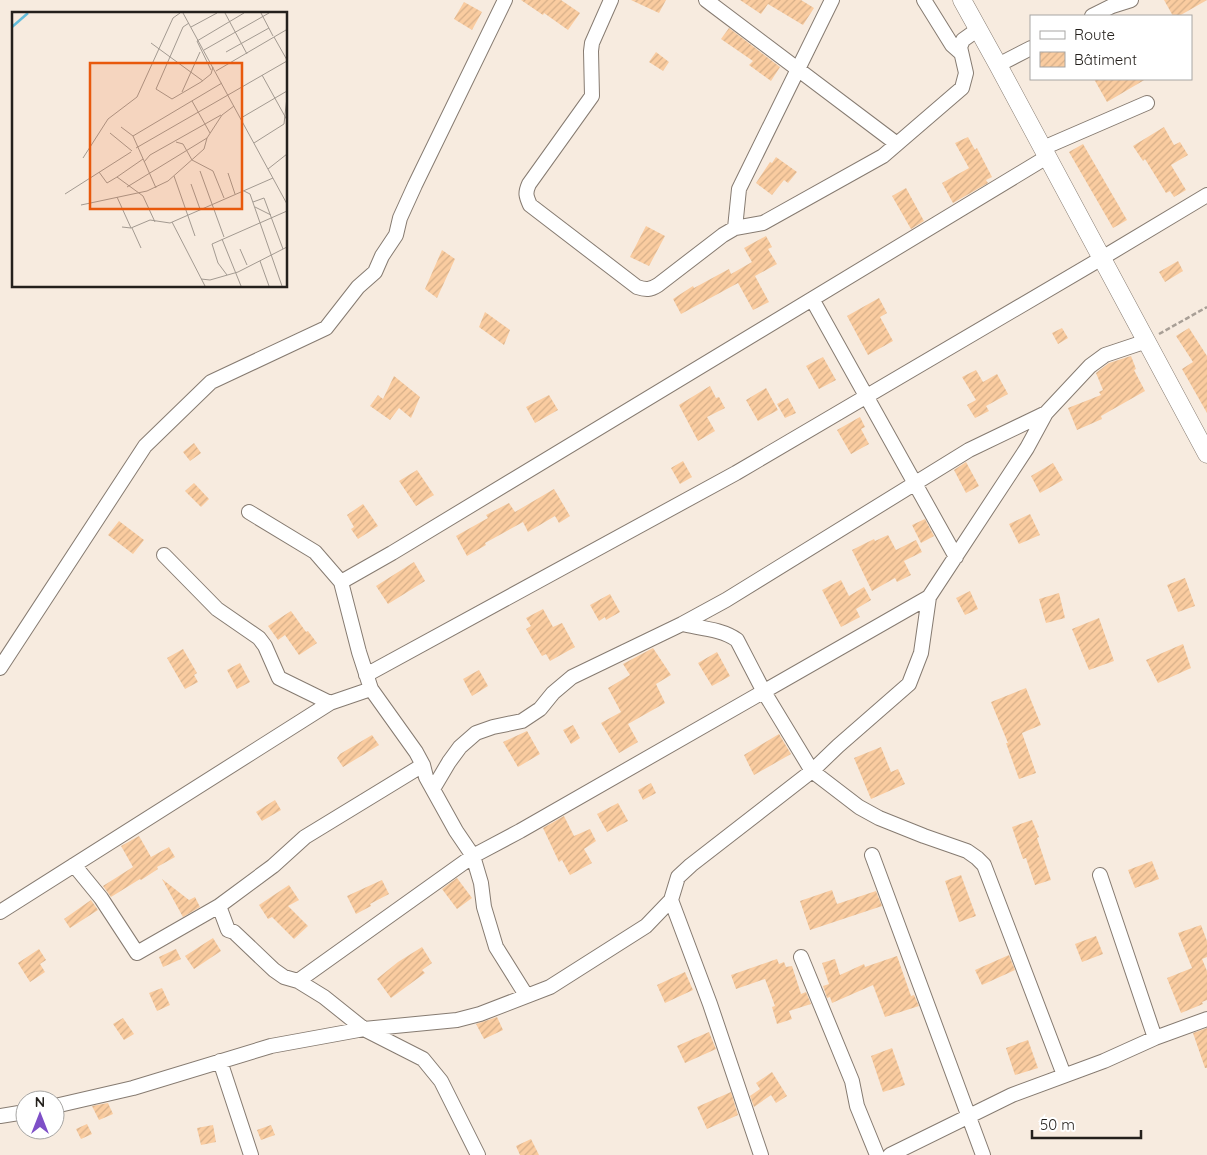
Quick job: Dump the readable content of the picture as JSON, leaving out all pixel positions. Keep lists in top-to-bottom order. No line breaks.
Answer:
{"legend":["Route","Bâtiment"],"scale_bar":"50 m","north":"top"}
